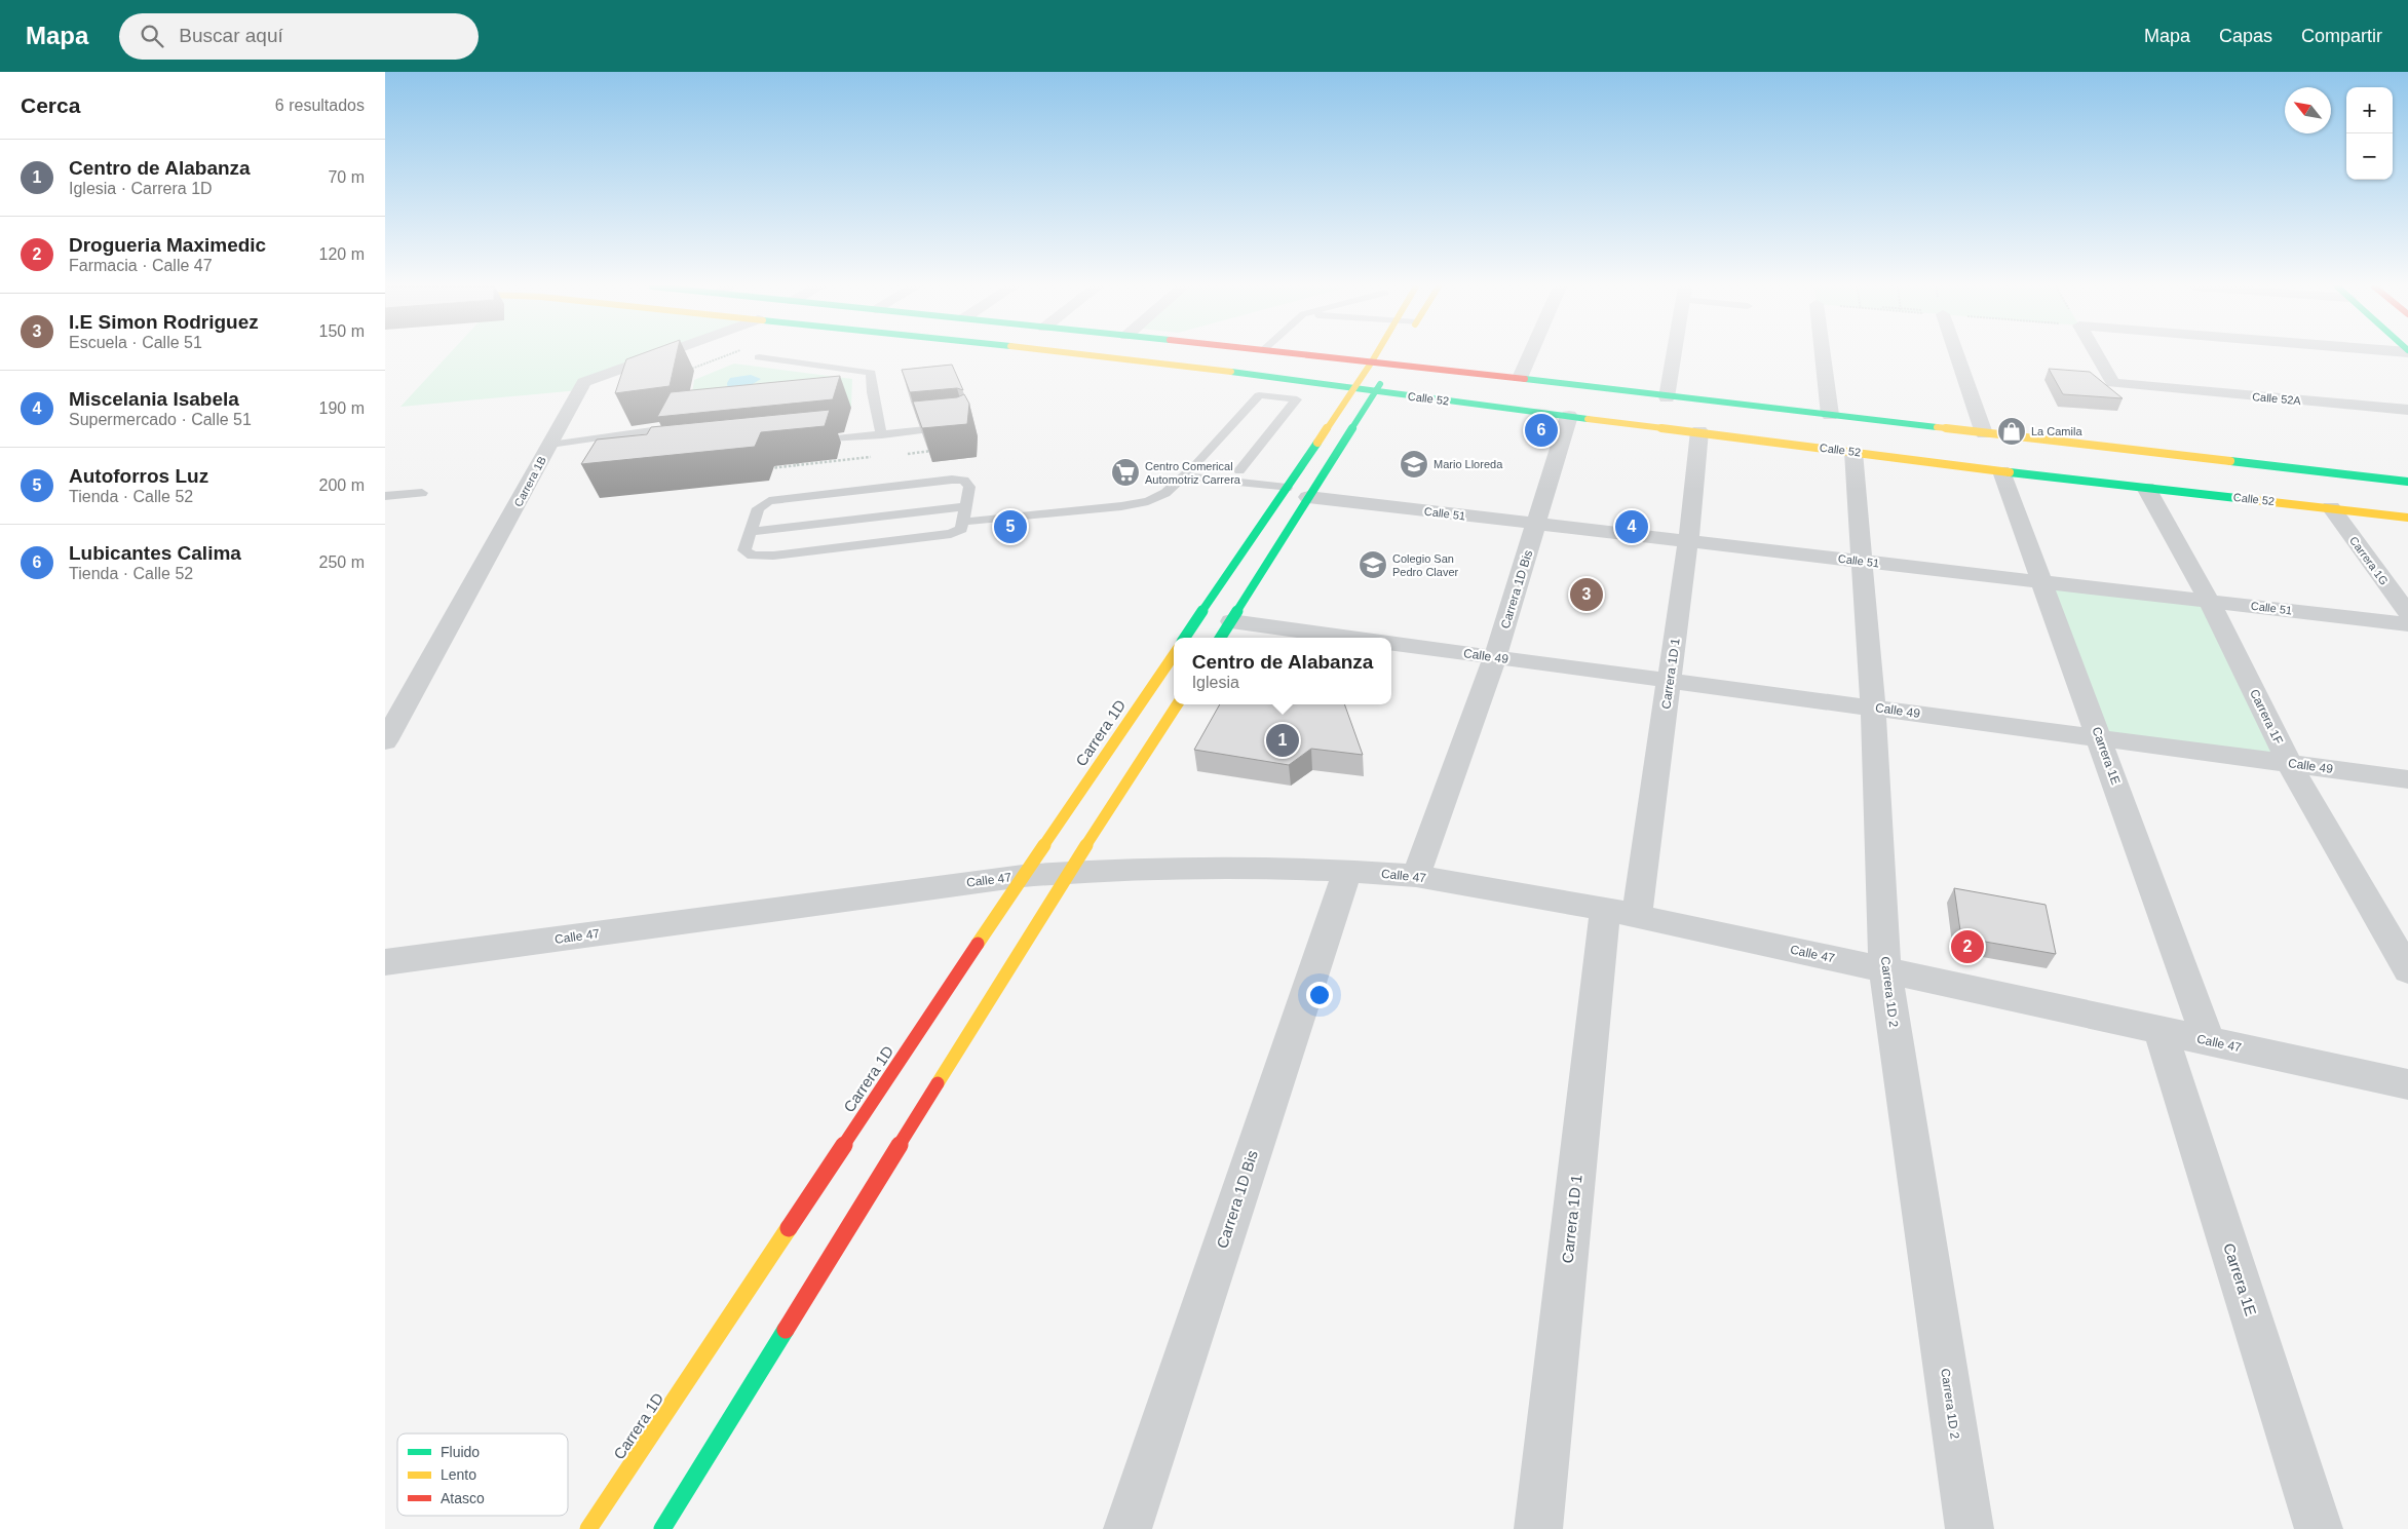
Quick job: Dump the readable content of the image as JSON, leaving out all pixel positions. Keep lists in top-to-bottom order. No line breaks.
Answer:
{"streets":{"main road":["Calle 52","Carrera 1D"],"street":["Calle 52A","Carrera 1B","Calle 51","Carrera 1G","Carrera 1D Bis","Calle 49","Carrera 1D 1","Carrera 1F","Carrera 1E","Calle 47","Carrera 1D 2"]},"crossings":[["Calle 52","Carrera 1G"],["Calle 52","Carrera 1D Bis"],["Calle 52","Carrera 1D 1"],["Calle 52","Carrera 1F"],["Calle 52","Carrera 1E"],["Calle 52","Carrera 1D 2"],["Calle 51","Carrera 1G"],["Calle 51","Carrera 1D Bis"],["Calle 51","Carrera 1D 1"],["Calle 51","Carrera 1F"],["Calle 51","Carrera 1E"],["Calle 51","Carrera 1D 2"],["Carrera 1D Bis","Calle 49"],["Carrera 1D Bis","Calle 47"],["Calle 49","Carrera 1D 1"],["Calle 49","Carrera 1F"],["Calle 49","Carrera 1E"],["Calle 49","Carrera 1D 2"],["Carrera 1D 1","Calle 47"],["Carrera 1D","Calle 47"],["Carrera 1E","Calle 47"],["Calle 47","Carrera 1D 2"]],"places":{"shop":["La Camila"],"school or university":["Mario Lloreda","Colegio San Pedro Claver"],"supermarket":["Centro Comerical Automotriz Carrera"]},"legend":["Fluido","Lento","Atasco"],"north":"top left","page":{"header":"Mapa","search":"Buscar aquí","nav":["Mapa","Capas","Compartir"],"heading":["Cerca","6 resultados"],"map_buttons":["+","−"],"list":[{"mark":"1","name":"Centro de Alabanza","note":"Iglesia · Carrera 1D","value":"70 m"},{"mark":"2","name":"Drogueria Maximedic","note":"Farmacia · Calle 47","value":"120 m"},{"mark":"3","name":"I.E Simon Rodriguez","note":"Escuela · Calle 51","value":"150 m"},{"mark":"4","name":"Miscelania Isabela","note":"Supermercado · Calle 51","value":"190 m"},{"mark":"5","name":"Autoforros Luz","note":"Tienda · Calle 52","value":"200 m"},{"mark":"6","name":"Lubicantes Calima","note":"Tienda · Calle 52","value":"250 m"}],"pins":["6","4","5","3","1","2"],"popup":["Centro de Alabanza","Iglesia"]}}
